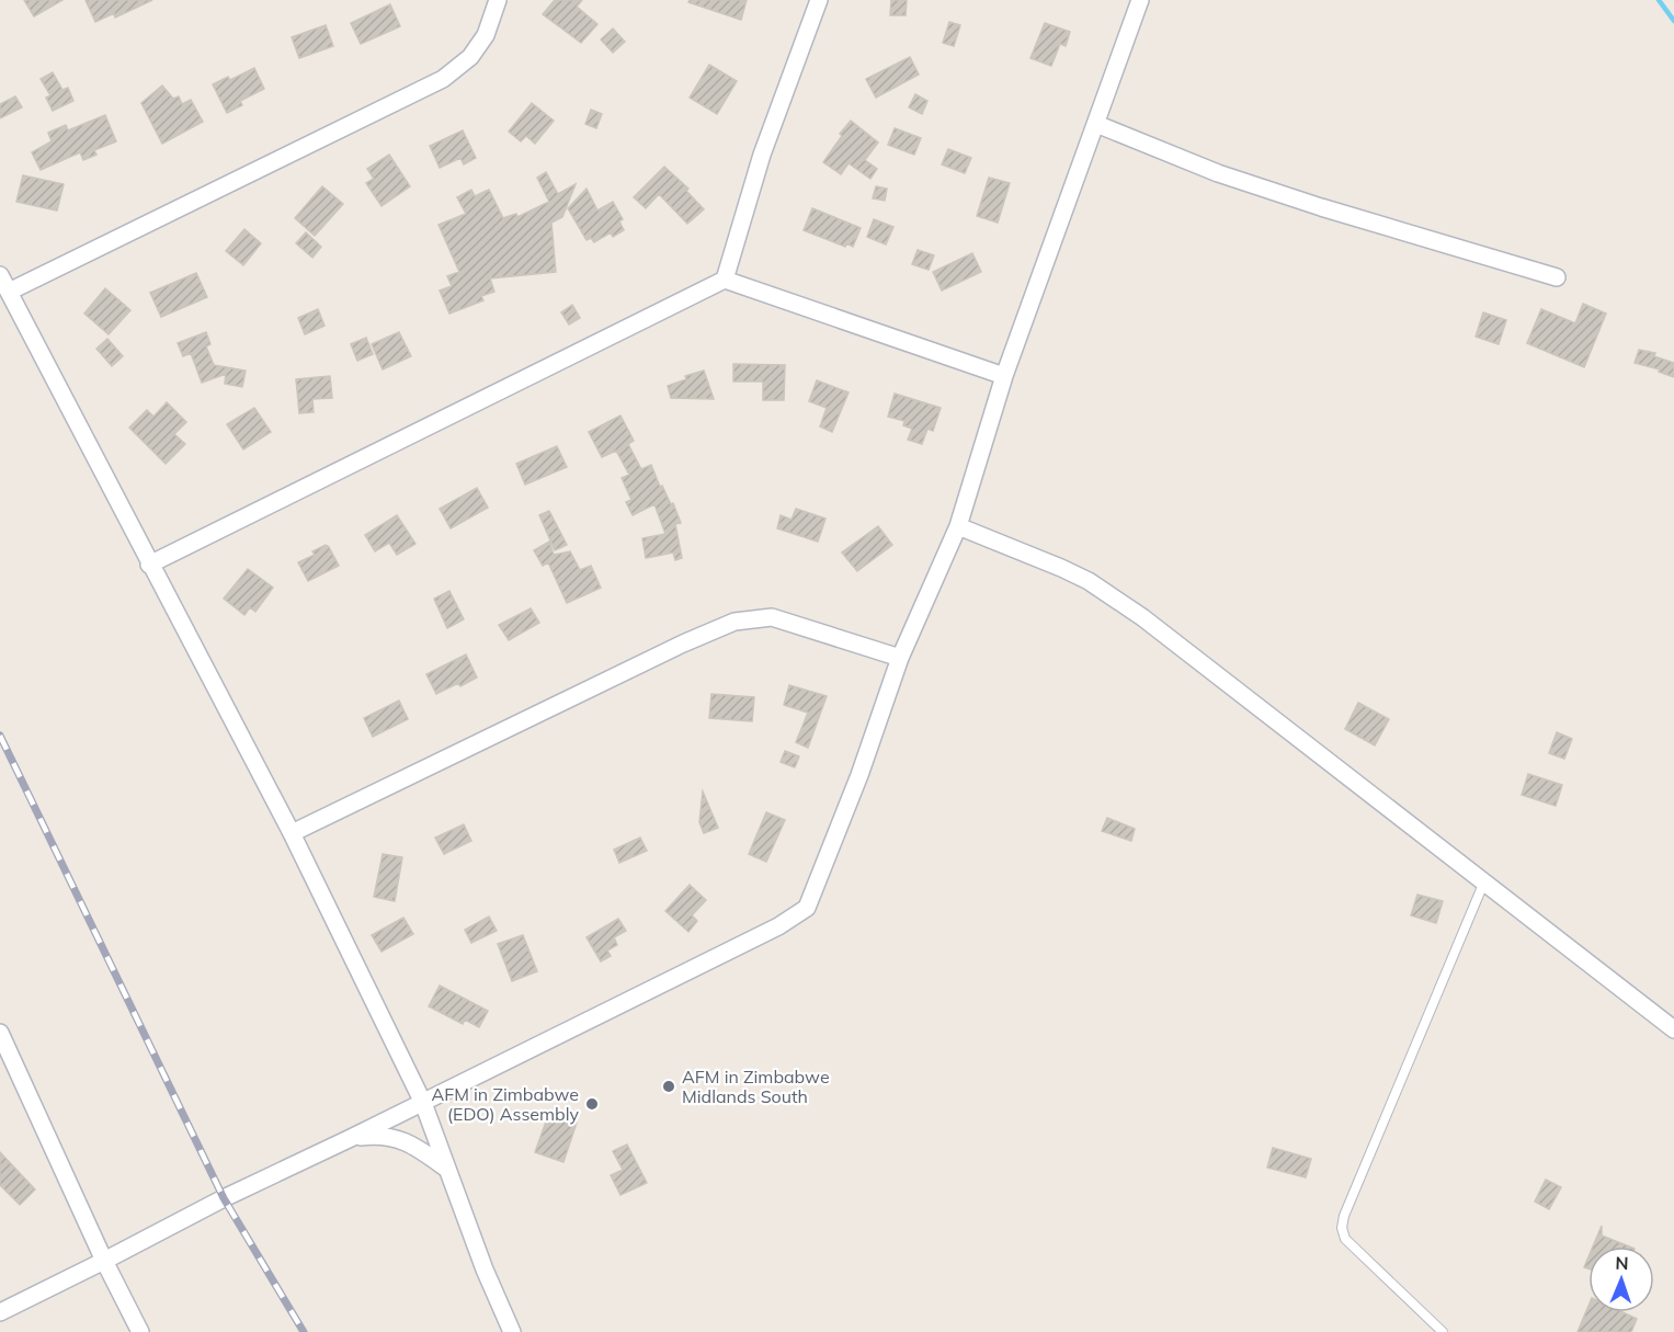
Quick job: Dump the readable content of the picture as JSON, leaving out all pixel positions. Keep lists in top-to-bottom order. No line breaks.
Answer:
{"places":["AFM in Zimbabwe Midlands South","AFM in Zimbabwe (EDO) Assembly"],"north":"top"}
